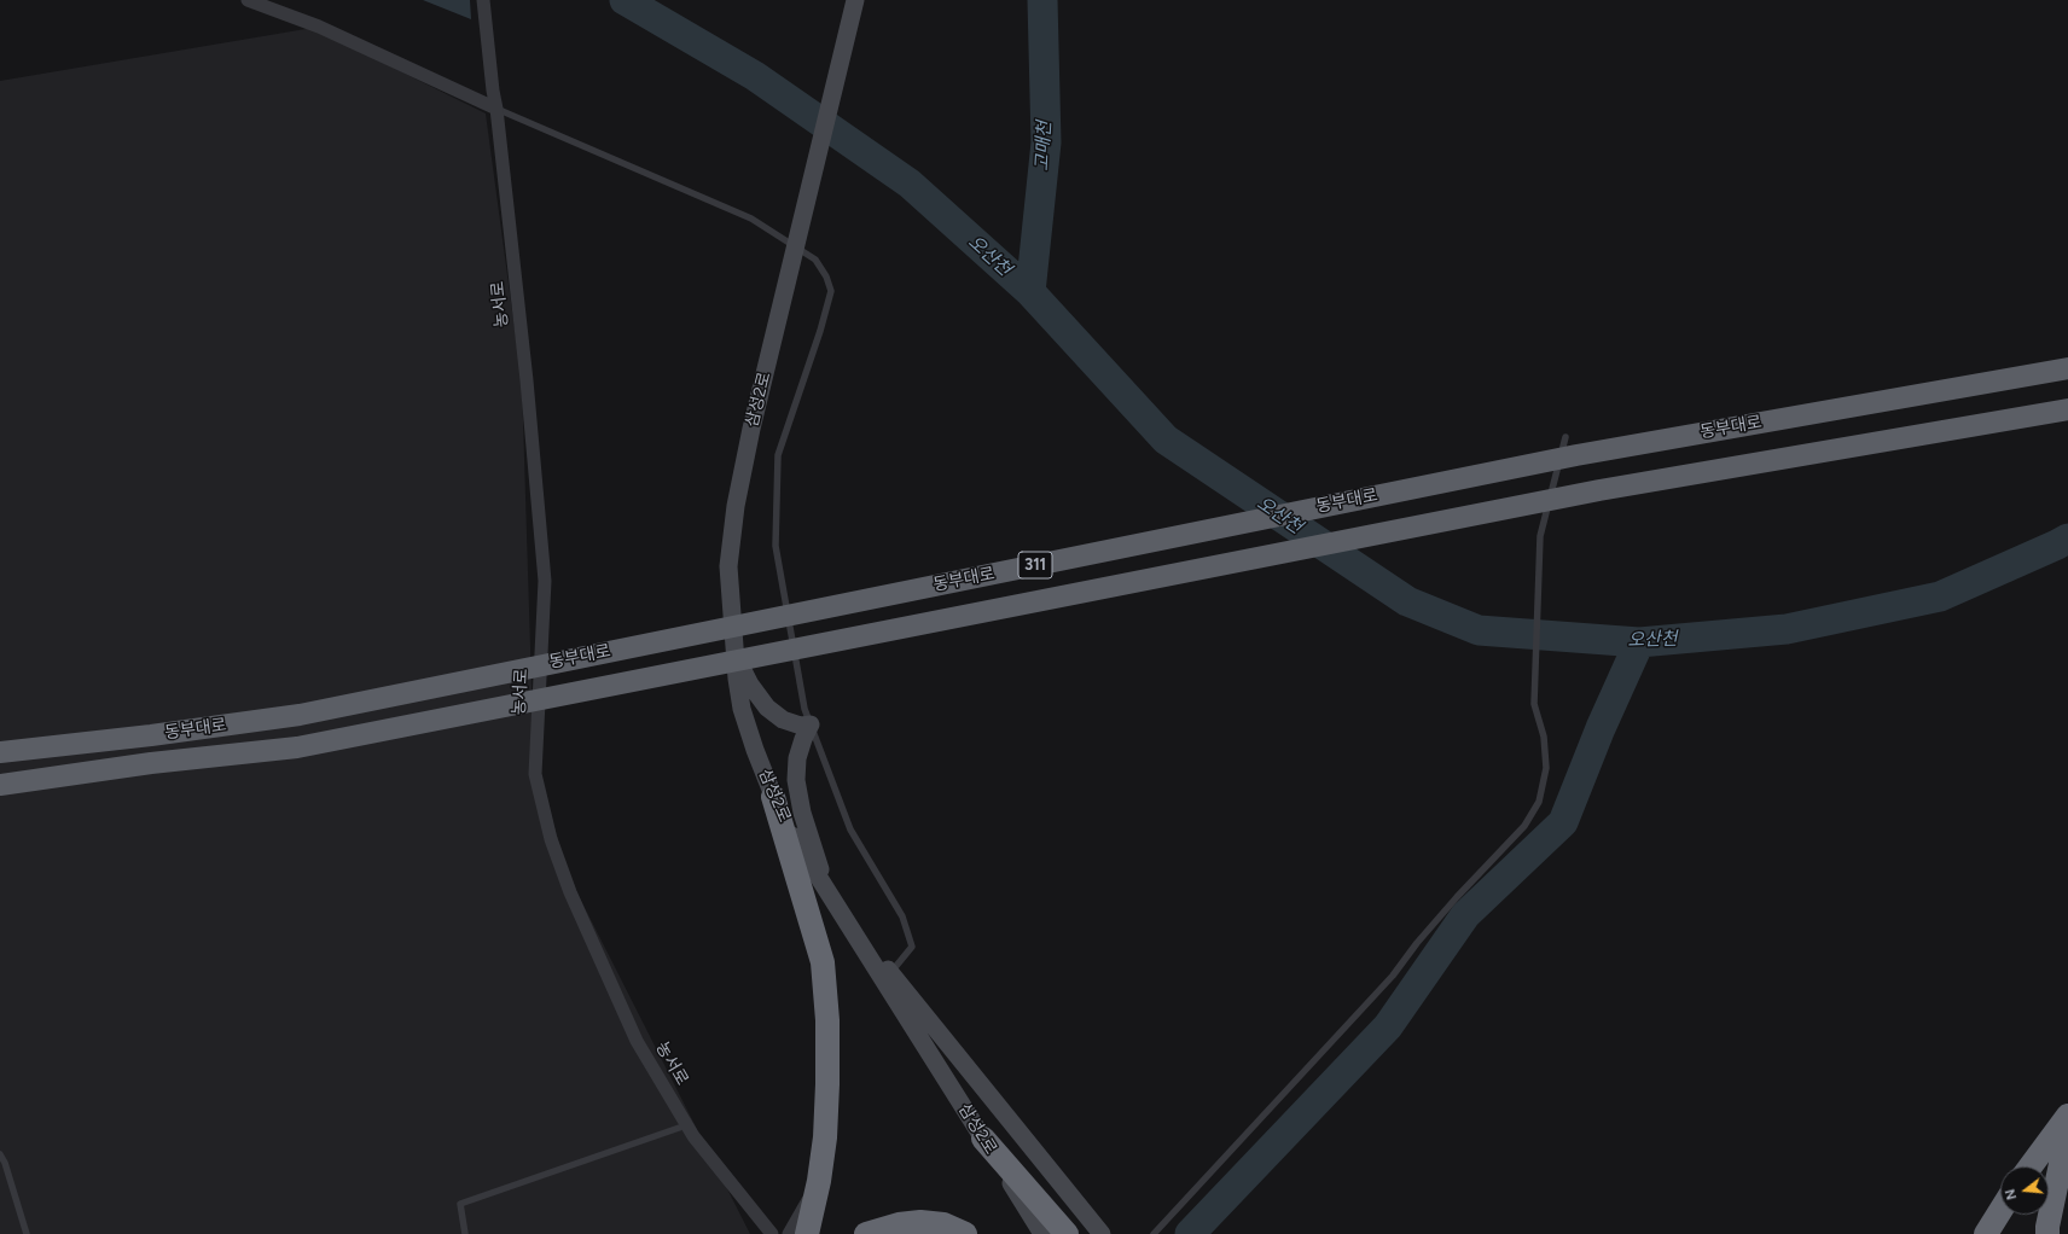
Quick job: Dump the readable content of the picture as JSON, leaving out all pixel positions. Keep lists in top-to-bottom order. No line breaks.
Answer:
{"streets":{"highway":["동부대로","311"],"main road":["삼성2로"],"street":["농서로"]},"water":["고매천","오산천"],"north":"left"}
